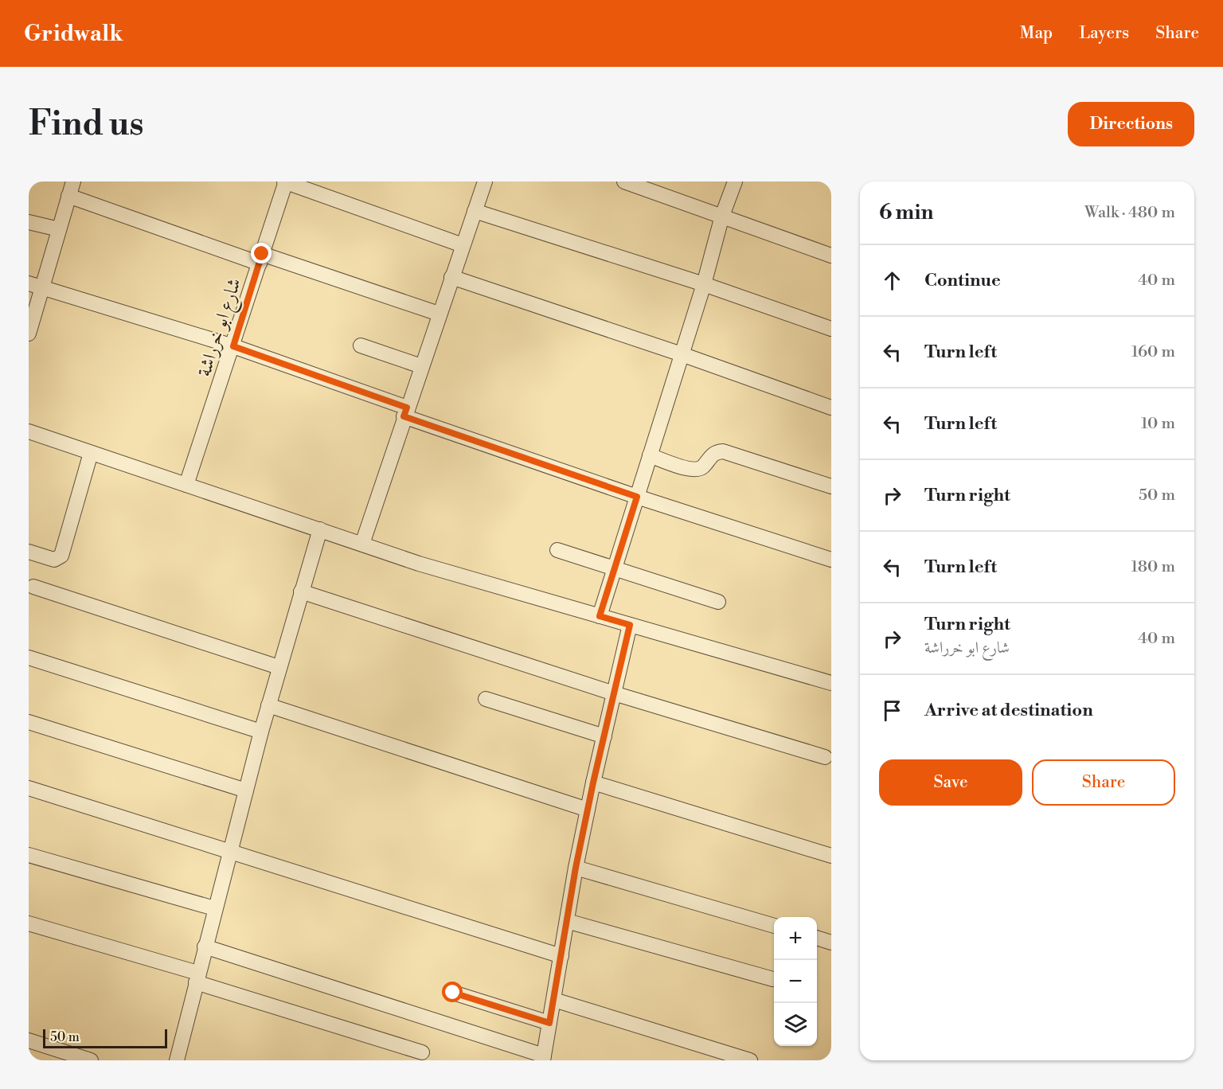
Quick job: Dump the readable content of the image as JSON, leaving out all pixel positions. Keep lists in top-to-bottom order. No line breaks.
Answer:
{"streets":{"street":["شارع ابو خرراشة"]},"scale_bar":"50 m","page":{"header":"Gridwalk","nav":["Map","Layers","Share"],"buttons":["Directions",["Save","Share"]],"title":"Find us","heading":["6 min","Walk · 480 m"],"list":[["Continue","40 m"],["Turn left","160 m"],["Turn left","10 m"],["Turn right","50 m"],["Turn left","180 m"],["Turn right","شارع ابو خرراشة","40 m"],"Arrive at destination"],"map_buttons":["+","−"],"scale":"50 m"}}
